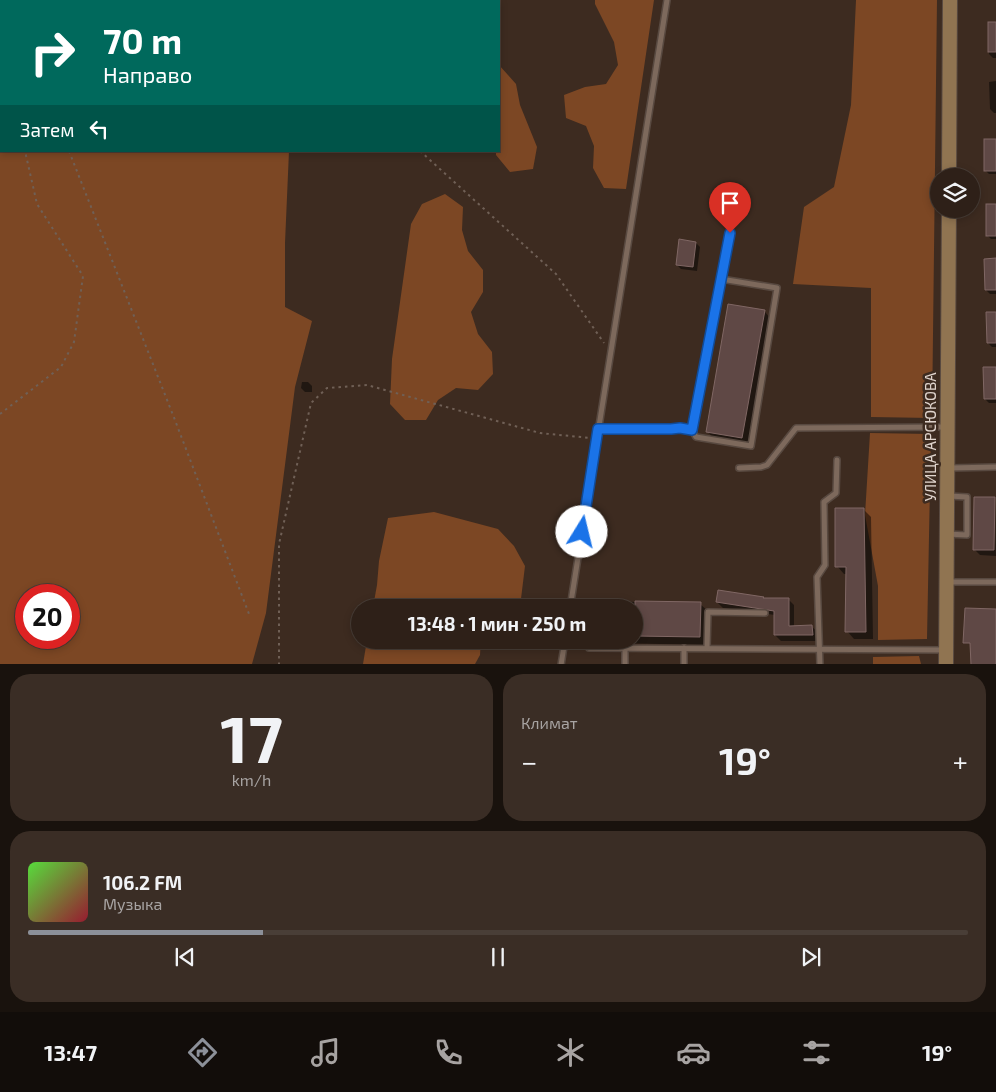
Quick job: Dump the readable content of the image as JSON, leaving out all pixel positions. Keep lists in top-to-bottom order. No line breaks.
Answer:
{"streets":{"street":["УЛИЦА АРСЮКОВА"]},"page":{"turn":["70 m","Направо"],"then":"Затем","limit":"20","trip":"13:48 · 1 мин · 250 m","tile":[["17","km/h"],"Климат"],"heat":["−","19°","+"],"song":["106.2 FM","Музыка"],"tabs":["13:47","19°"]}}
